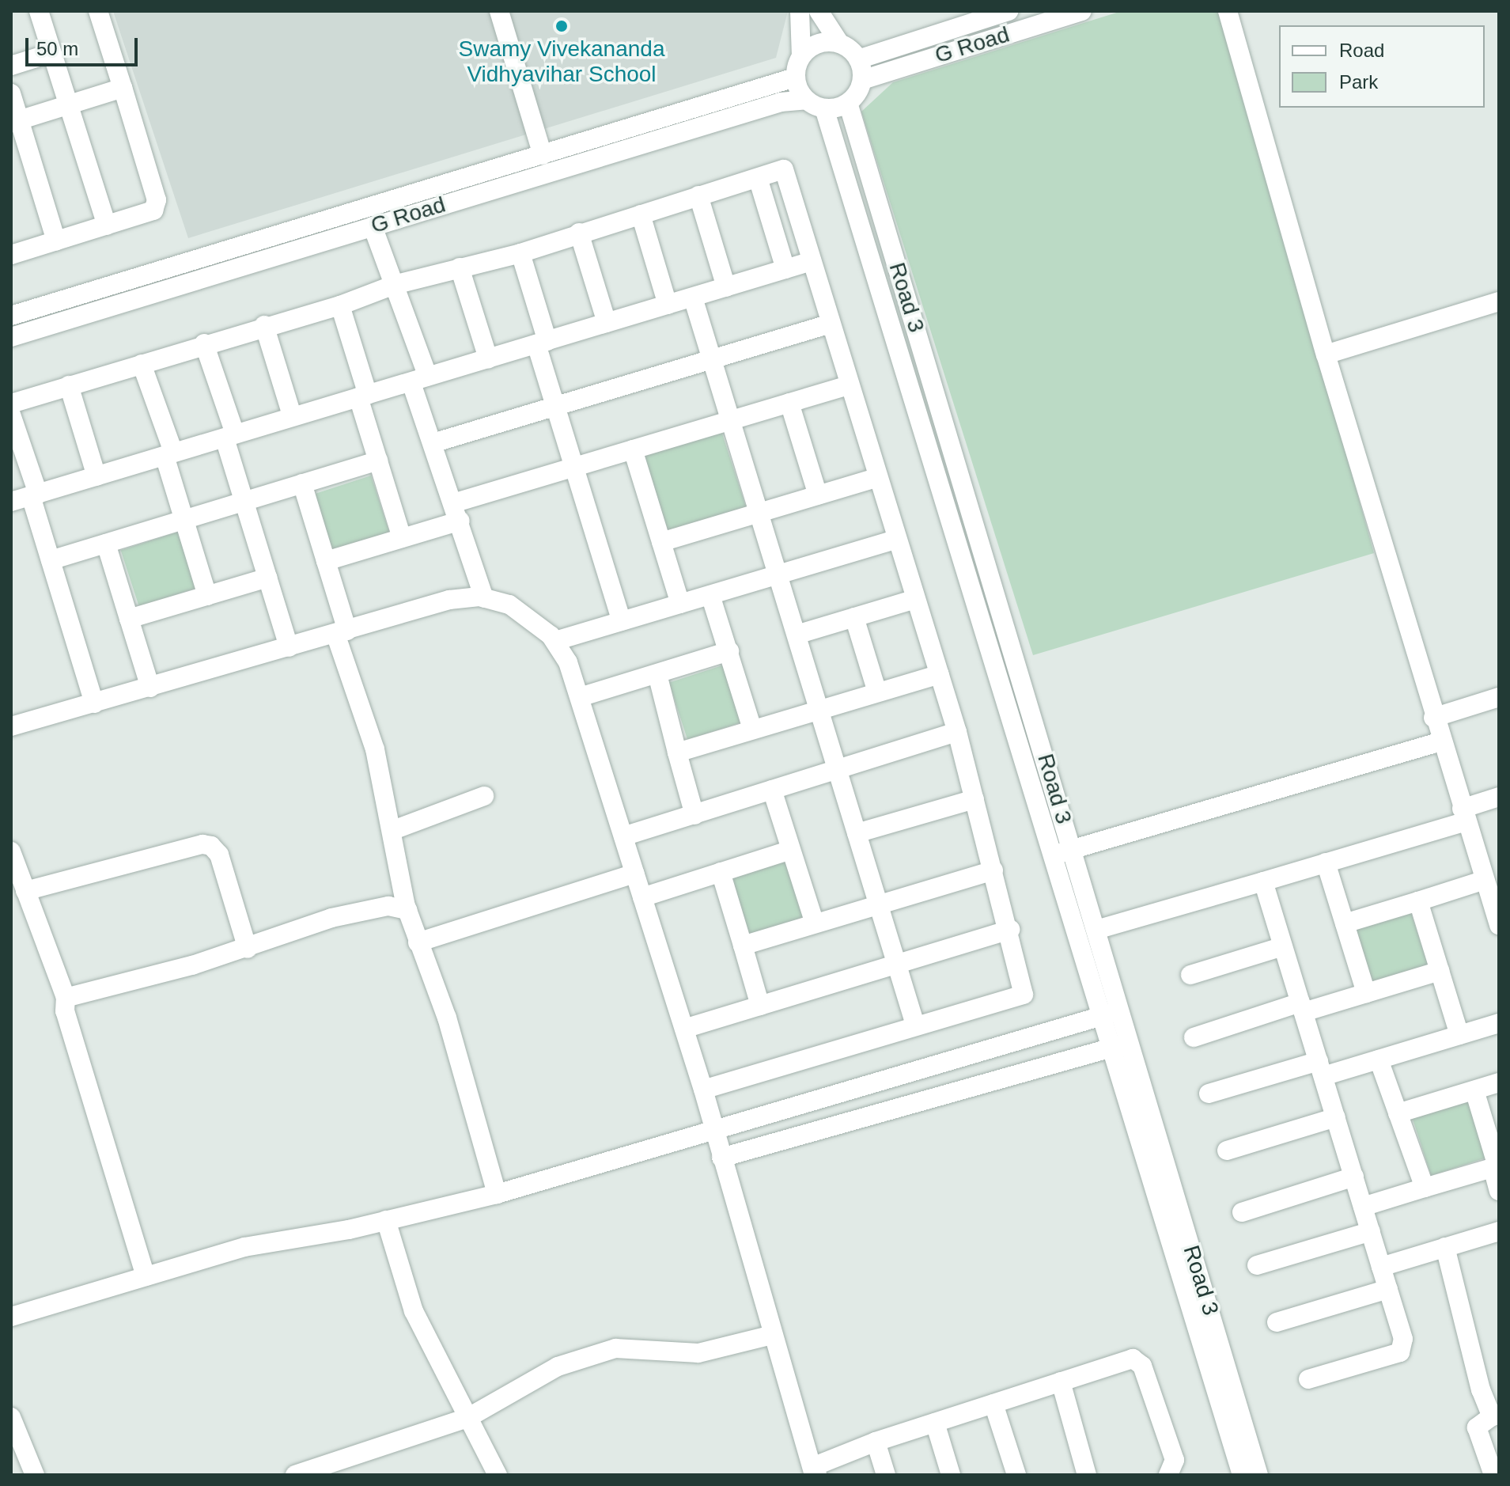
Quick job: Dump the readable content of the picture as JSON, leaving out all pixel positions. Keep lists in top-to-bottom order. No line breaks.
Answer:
{"streets":{"street":["G Road","Road 3"]},"crossings":[["G Road","Road 3"]],"places":["Swamy Vivekananda Vidhyavihar School"],"legend":["Road","Park"],"scale_bar":"50 m"}
